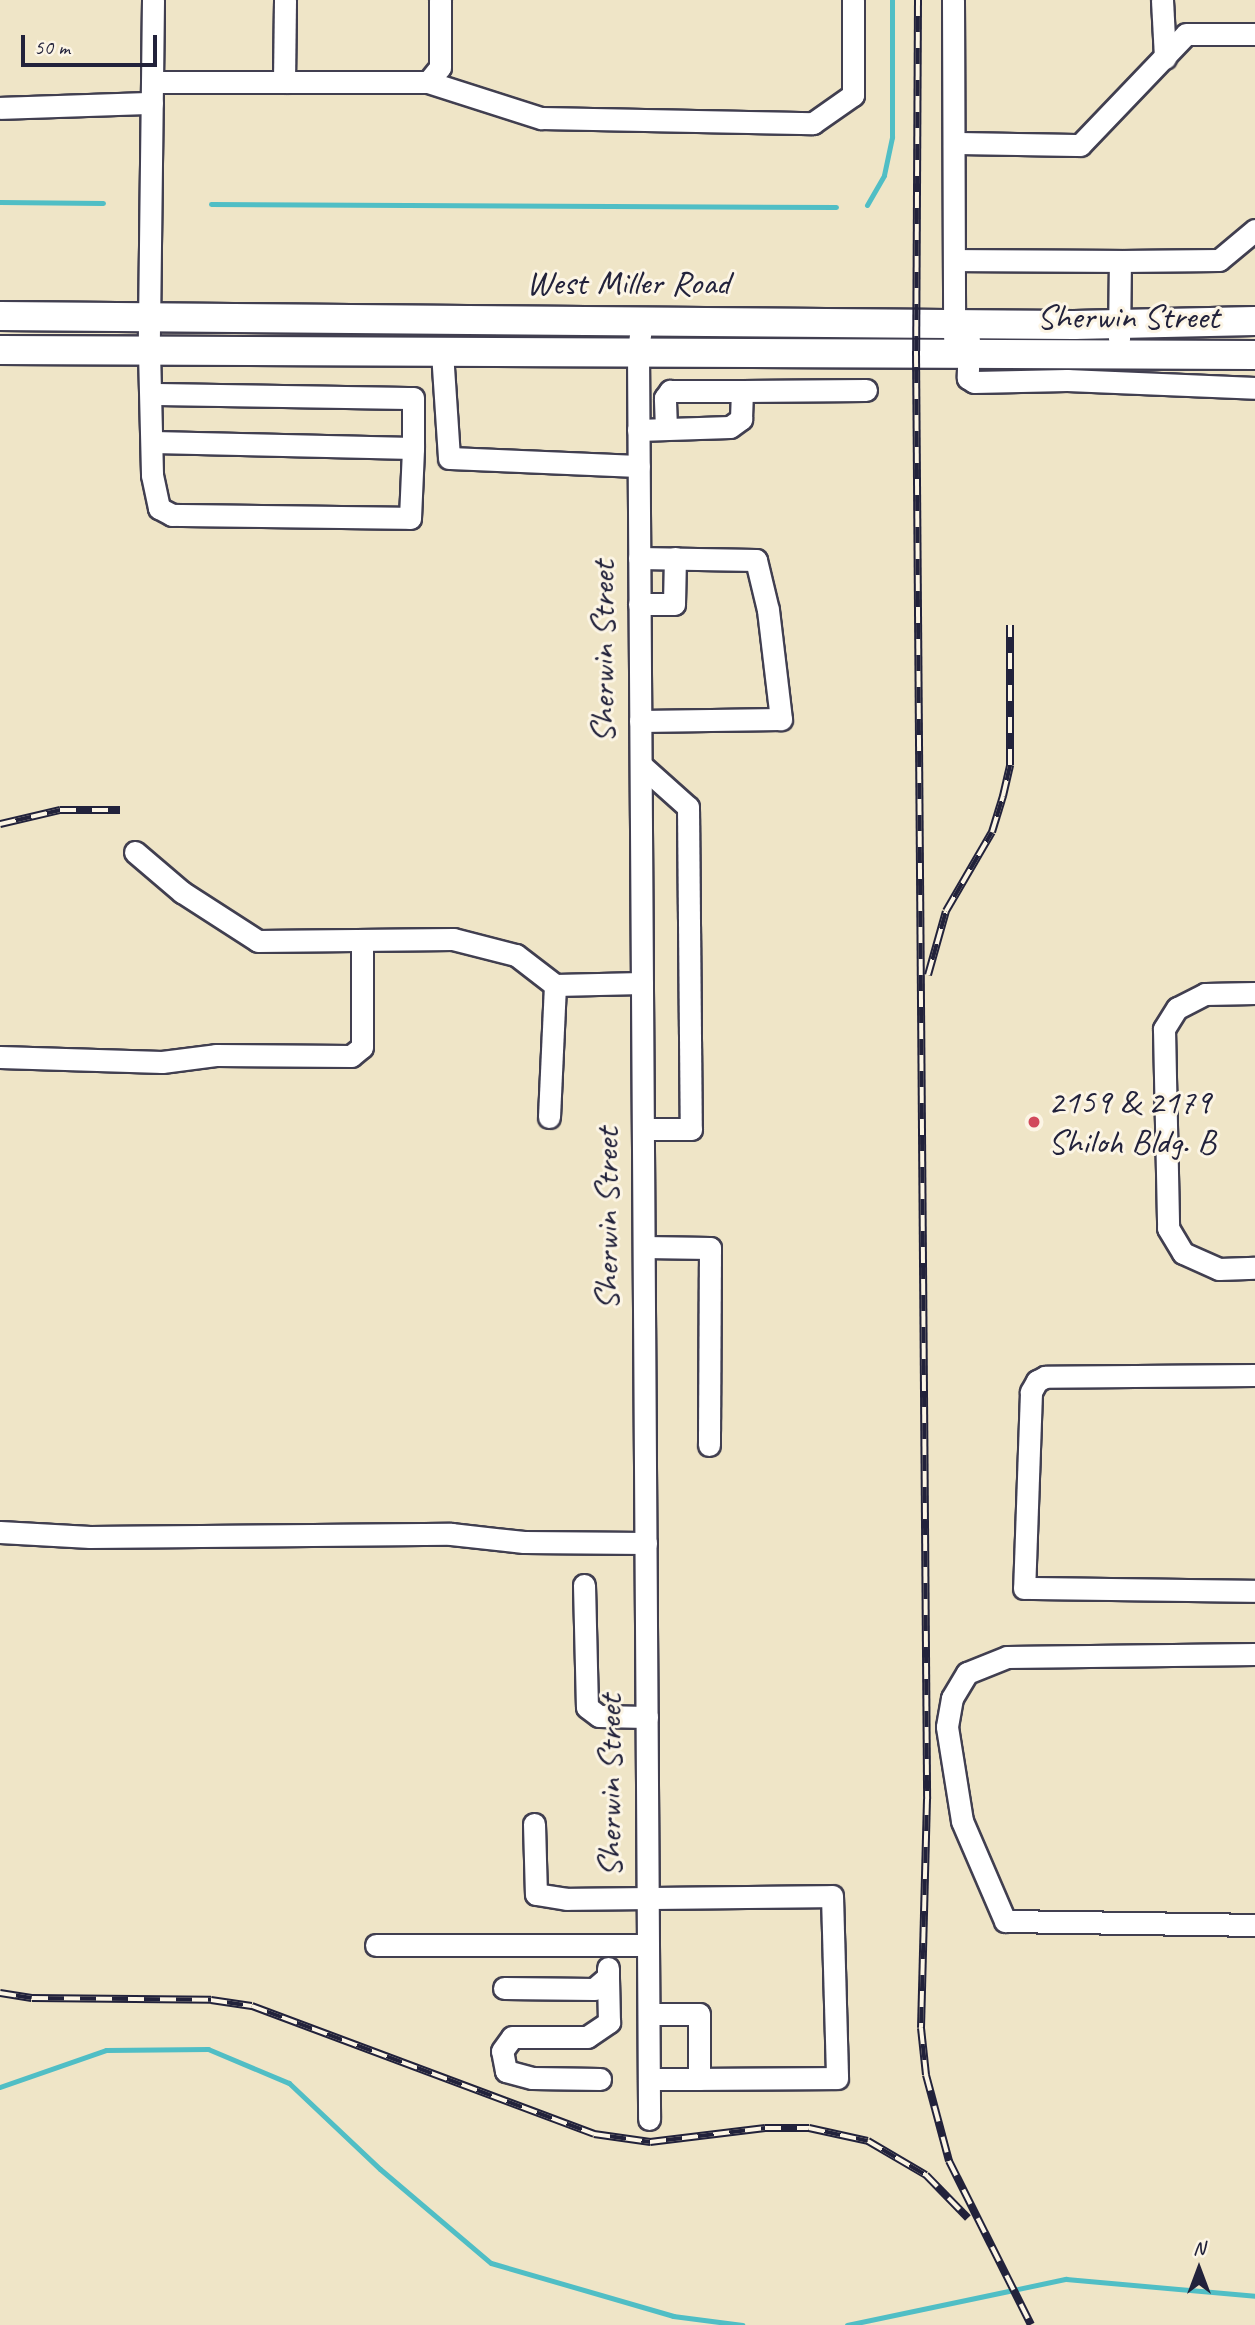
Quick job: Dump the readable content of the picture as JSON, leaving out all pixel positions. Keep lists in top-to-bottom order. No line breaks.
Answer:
{"streets":{"main road":["West Miller Road","Sherwin Street"]},"crossings":[["West Miller Road","Sherwin Street"]],"places":["2159 & 2179 Shiloh Bldg. B"],"scale_bar":"50 m","north":"top"}
